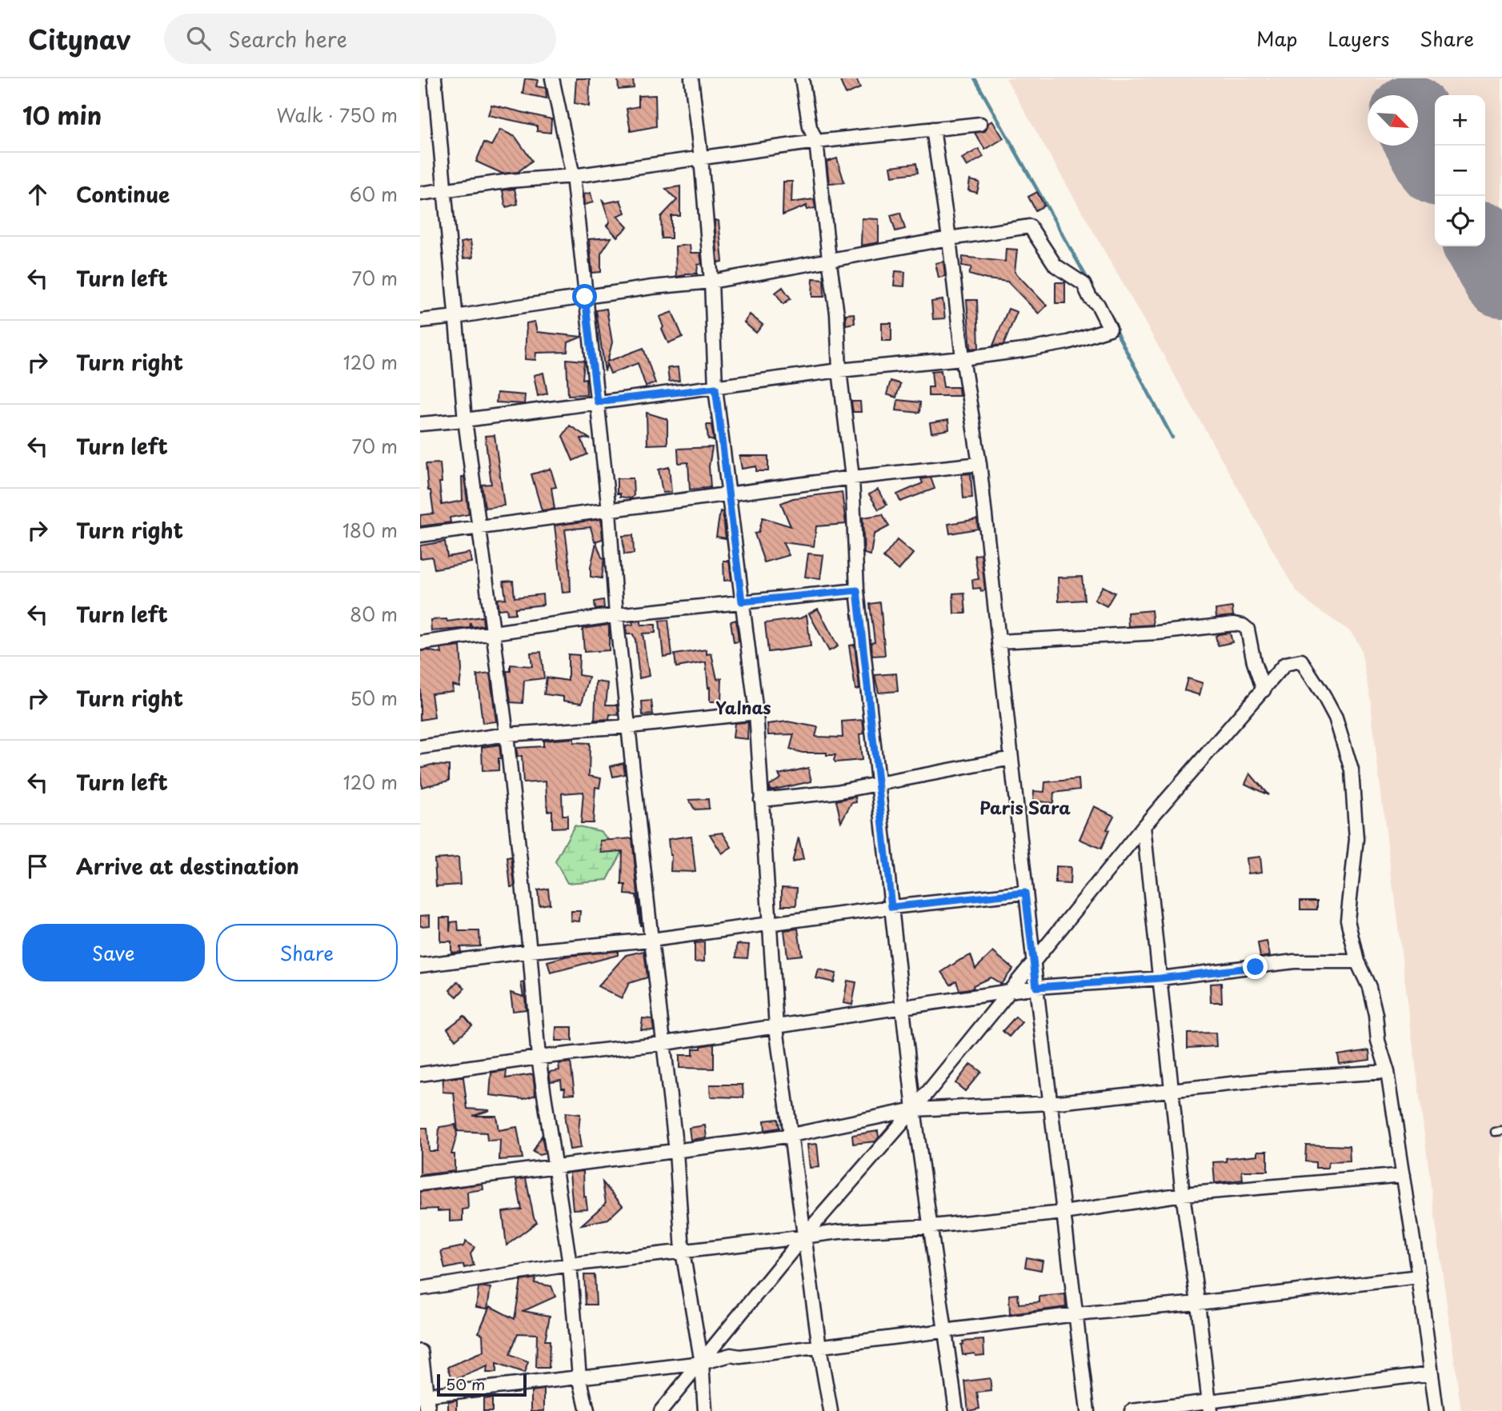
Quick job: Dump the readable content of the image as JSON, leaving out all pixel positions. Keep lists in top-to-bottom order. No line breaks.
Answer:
{"districts":["Yalnas","Paris Sara"],"scale_bar":"50 m","north":"bottom right","page":{"header":"Citynav","search":"Search here","nav":["Map","Layers","Share"],"heading":["10 min","Walk · 750 m"],"map_buttons":["+","−"],"list":[["Continue","60 m"],["Turn left","70 m"],["Turn right","120 m"],["Turn left","70 m"],["Turn right","180 m"],["Turn left","80 m"],["Turn right","50 m"],["Turn left","120 m"],"Arrive at destination"],"buttons":["Save","Share"],"scale":"50 m"}}
